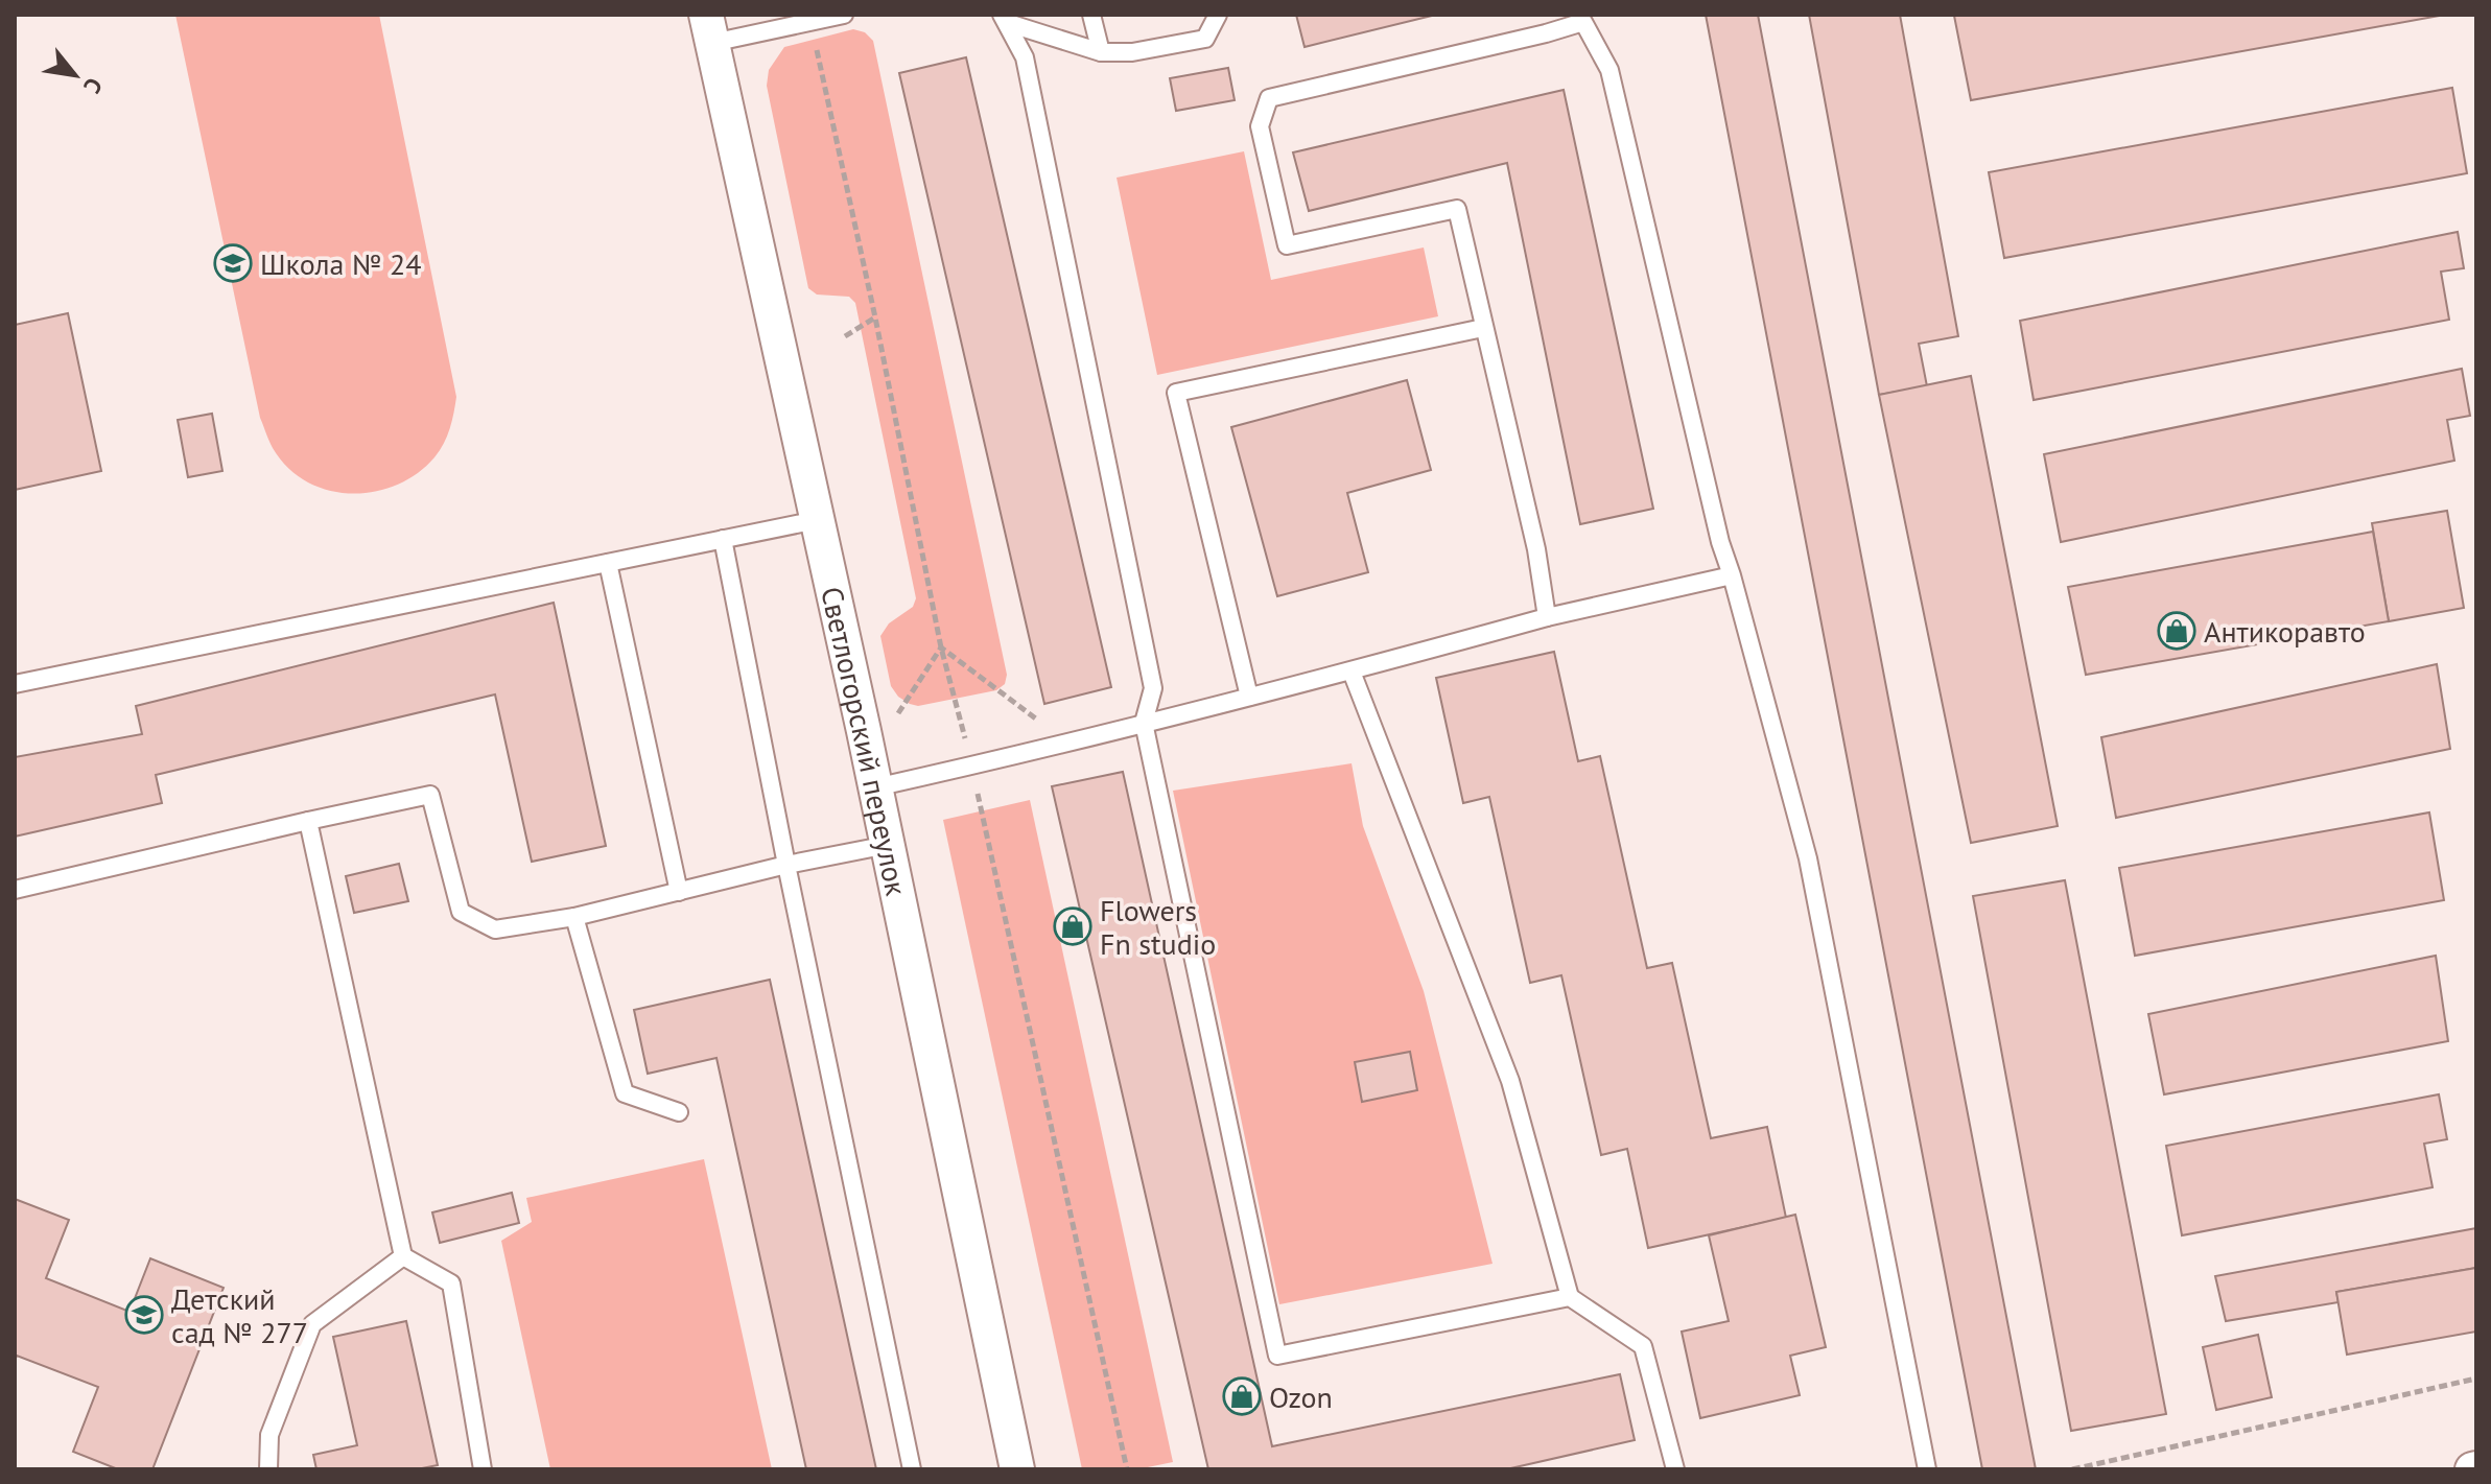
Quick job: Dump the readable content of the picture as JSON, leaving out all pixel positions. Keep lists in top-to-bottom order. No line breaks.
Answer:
{"streets":{"street":["Светлогорский переулок"]},"places":{"school or university":["Школа № 24","Детский сад № 277"],"shop":["Антикоравто","Flowers Fn studio","Ozon"]},"north":"bottom right"}
